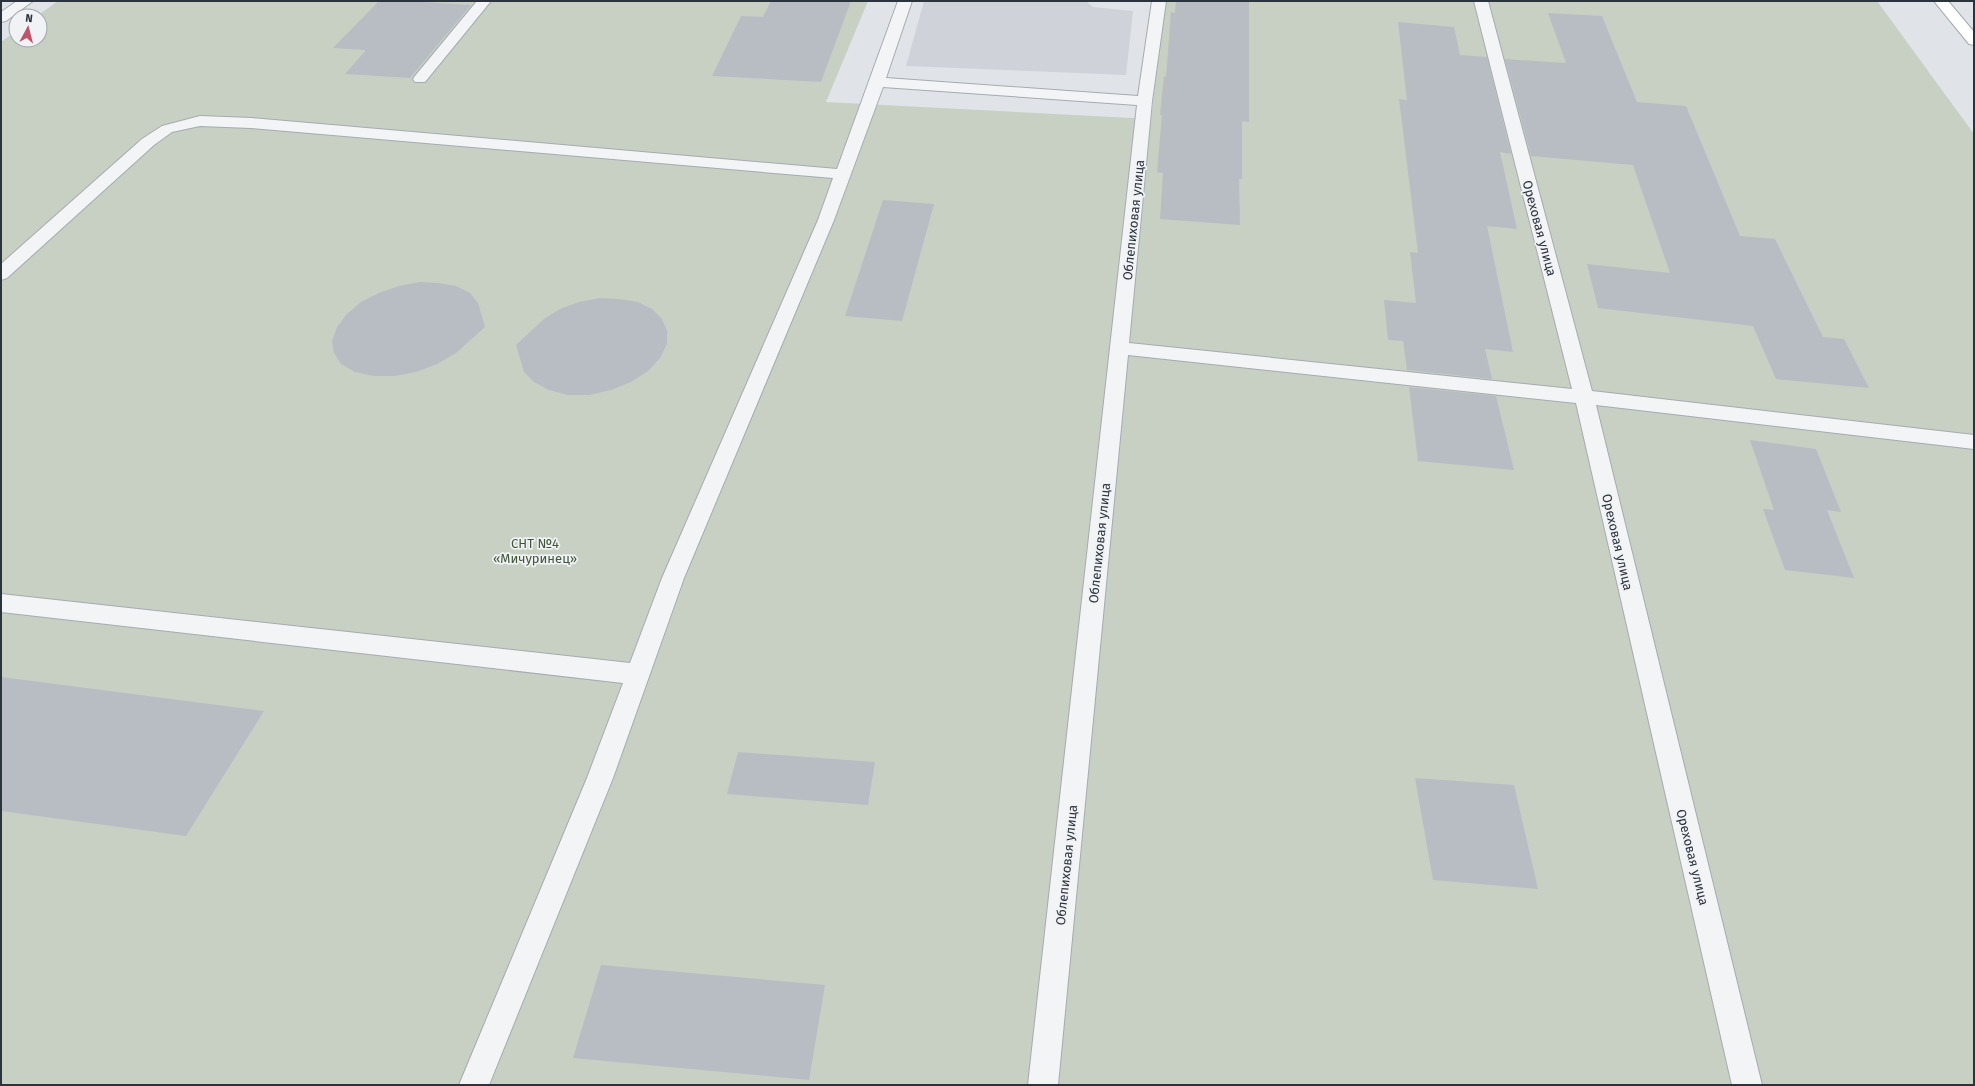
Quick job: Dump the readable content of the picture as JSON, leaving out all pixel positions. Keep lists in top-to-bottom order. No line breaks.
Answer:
{"streets":{"street":["Облепиховая улица","Ореховая улица"]},"parks":["СНТ №4 «Мичуринец»"],"north":"top"}
